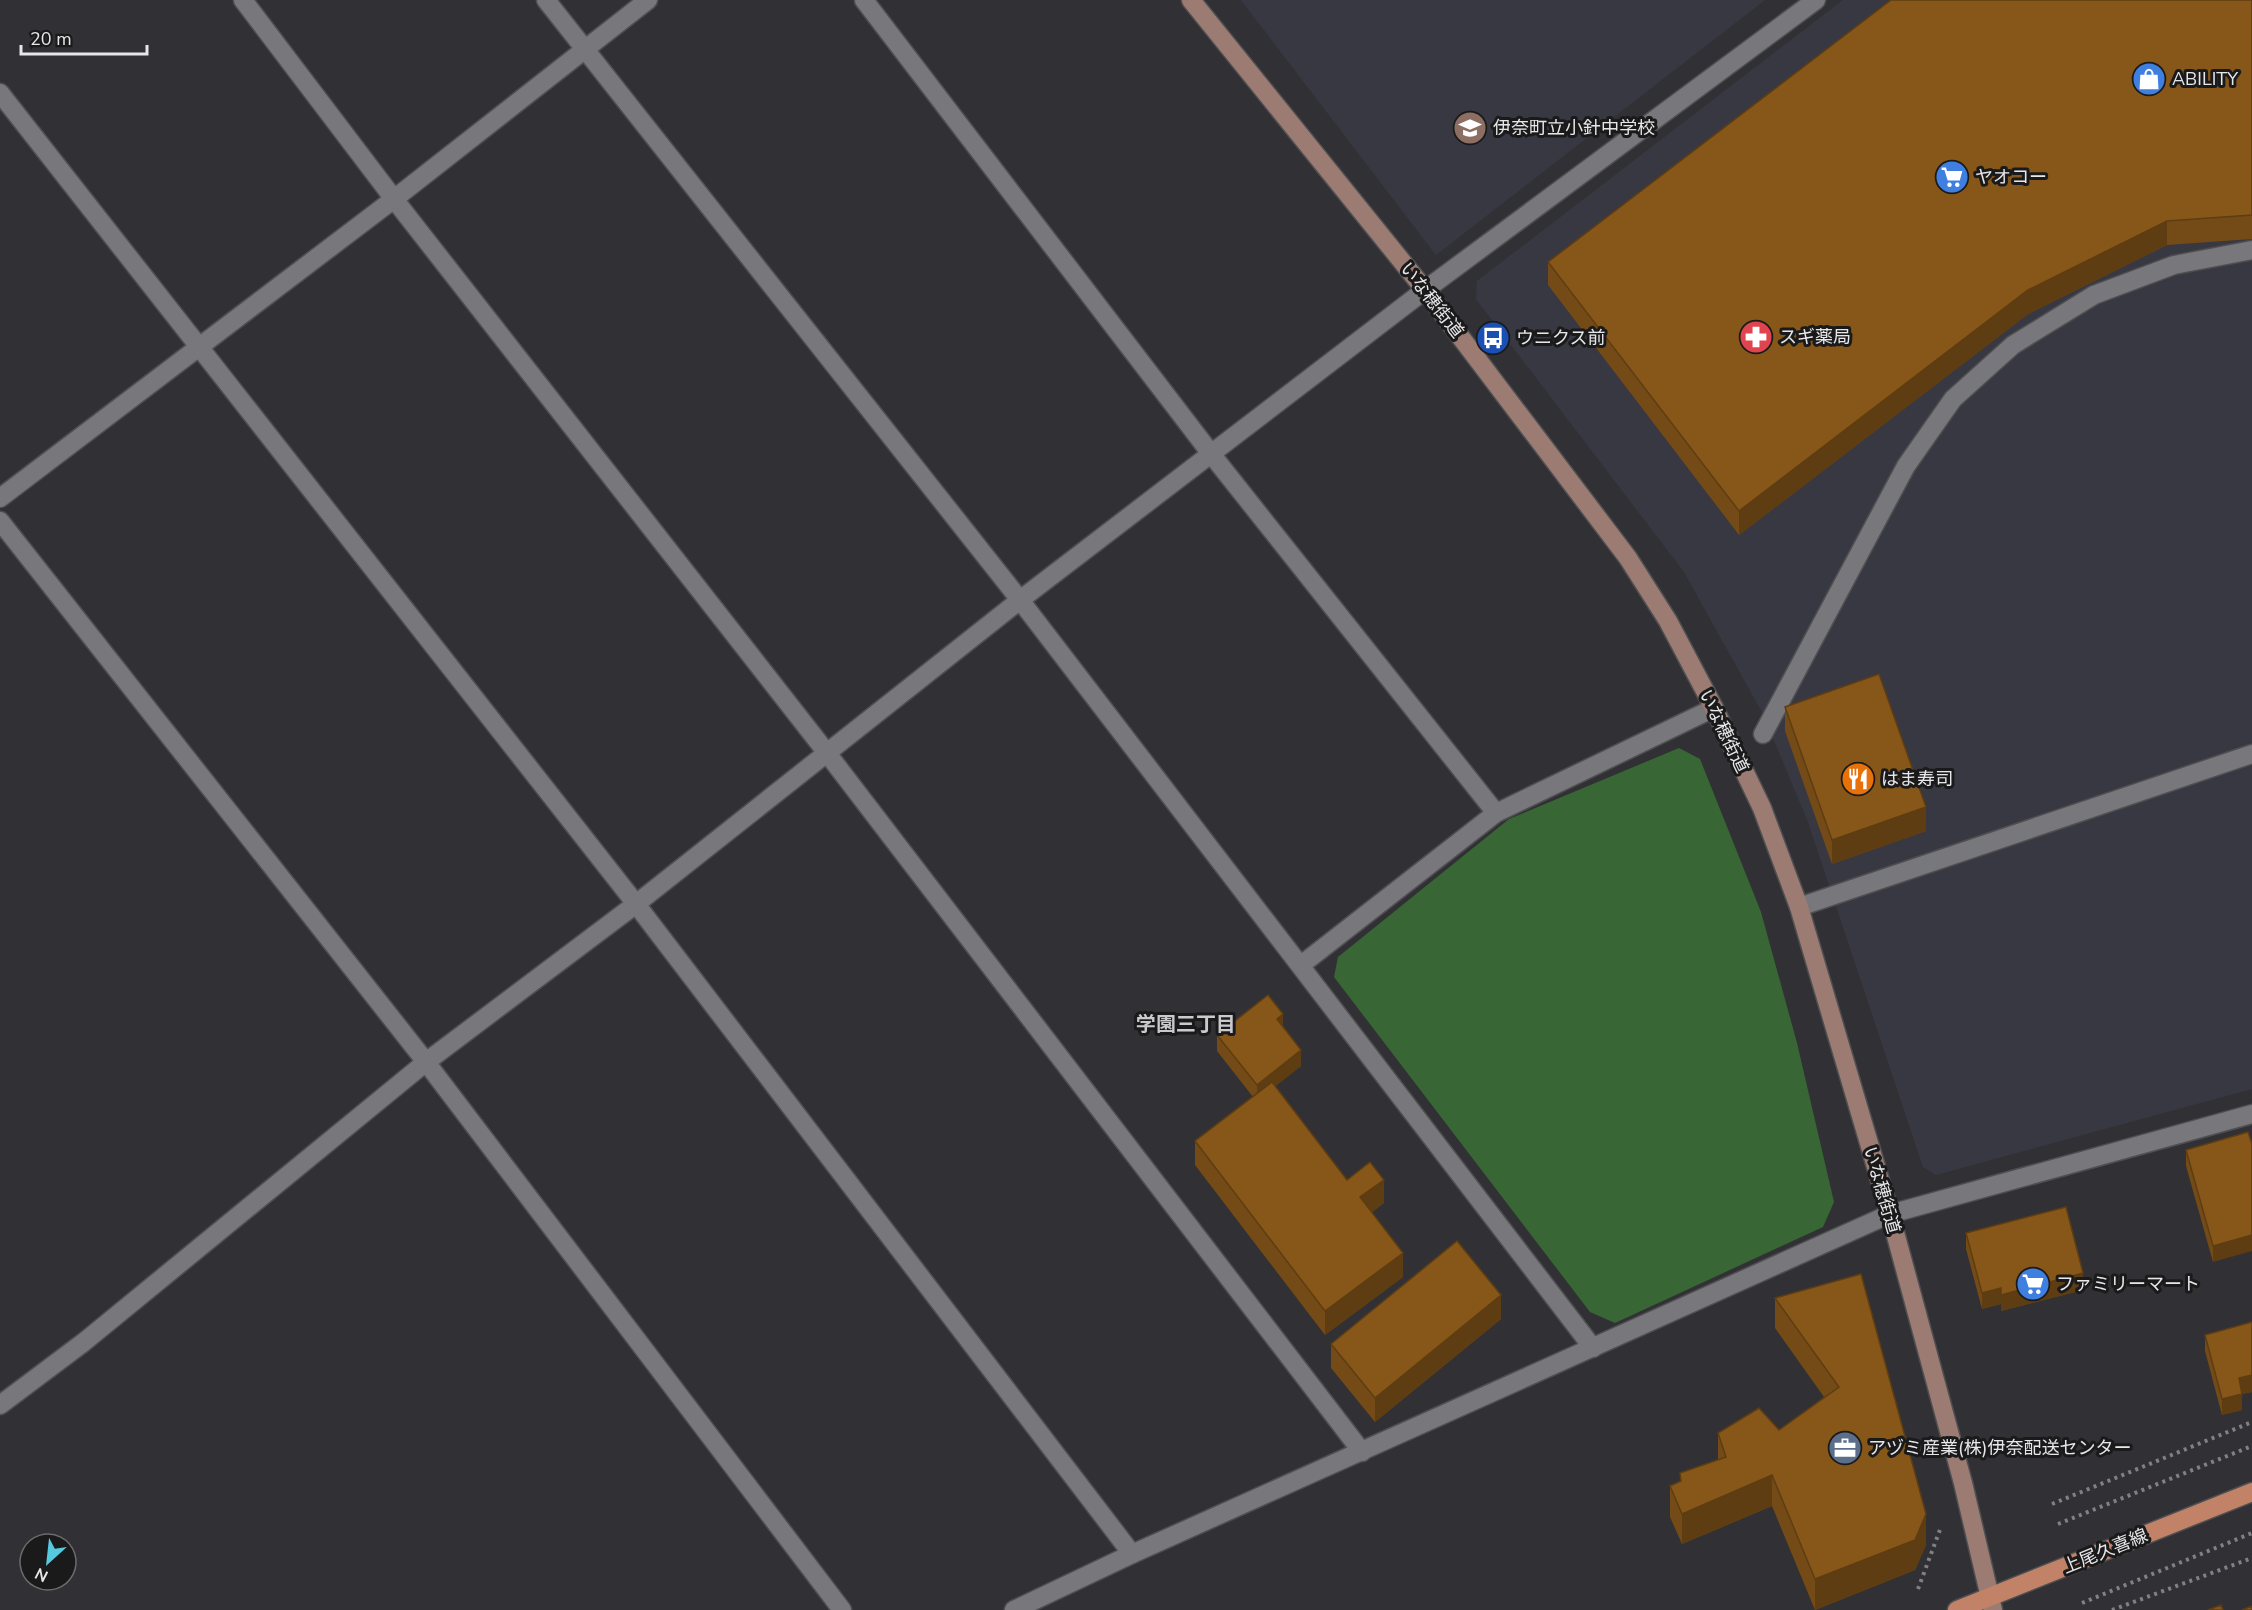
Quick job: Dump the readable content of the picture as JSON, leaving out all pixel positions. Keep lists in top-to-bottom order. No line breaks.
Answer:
{"streets":{"main road":["上尾久喜線"],"street":["いな穂街道"]},"crossings":[["いな穂街道","上尾久喜線"]],"districts":["学園三丁目"],"places":{"shop":["ABILITY"],"school or university":["伊奈町立小針中学校"],"supermarket":["ヤオコー","ファミリーマート"],"pharmacy":["スギ薬局"],"bus stop":["ウニクス前"],"restaurant":["はま寿司"],"office":["アヅミ産業(株)伊奈配送センター"]},"scale_bar":"20 m","north":"bottom left"}
